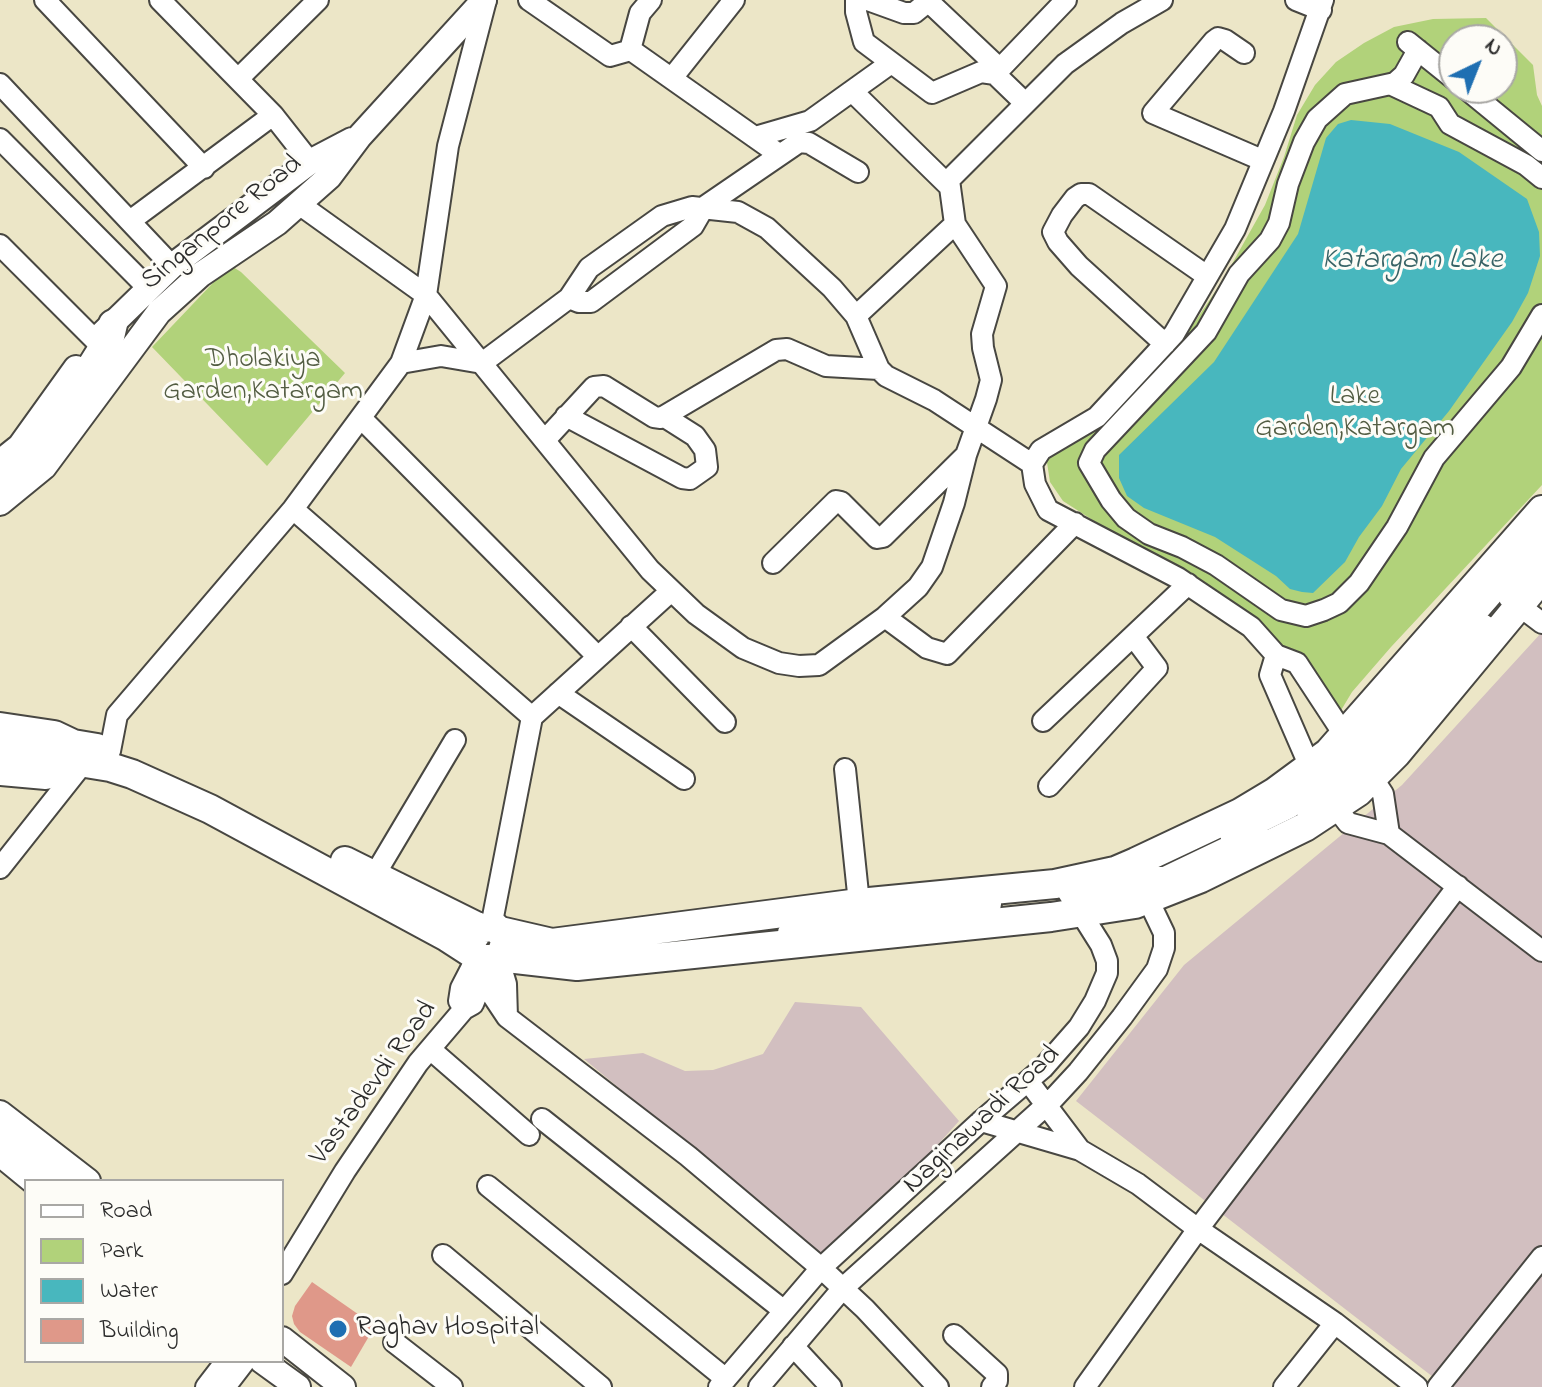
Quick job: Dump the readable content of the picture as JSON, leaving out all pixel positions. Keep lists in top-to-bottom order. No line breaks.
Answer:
{"streets":{"main road":["Singanpore Road"],"street":["Vastadevdi Road","Naginawadi Road"]},"water":["Katargam Lake"],"parks":["Dholakiya Garden,Katargam","Lake Garden,Katargam"],"places":["Raghav Hospital"],"legend":["Road","Park","Water","Building"],"north":"top right"}
